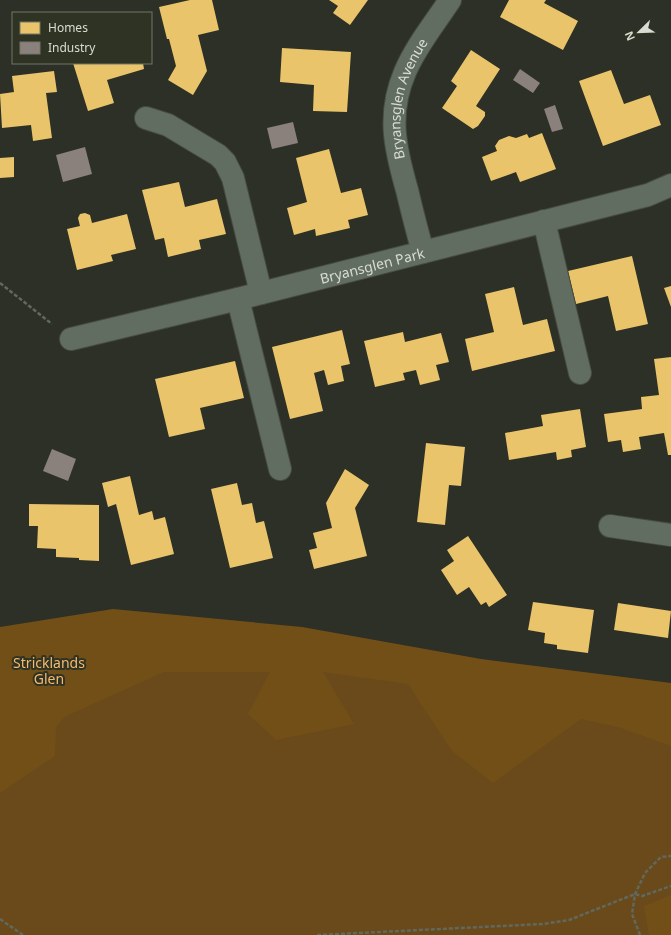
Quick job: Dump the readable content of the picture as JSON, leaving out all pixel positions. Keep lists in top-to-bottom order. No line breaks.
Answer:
{"streets":{"street":["Bryansglen Avenue","Bryansglen Park"]},"crossings":[["Bryansglen Avenue","Bryansglen Park"]],"parks":["Stricklands Glen"],"legend":["Homes","Industry"],"north":"bottom left"}
